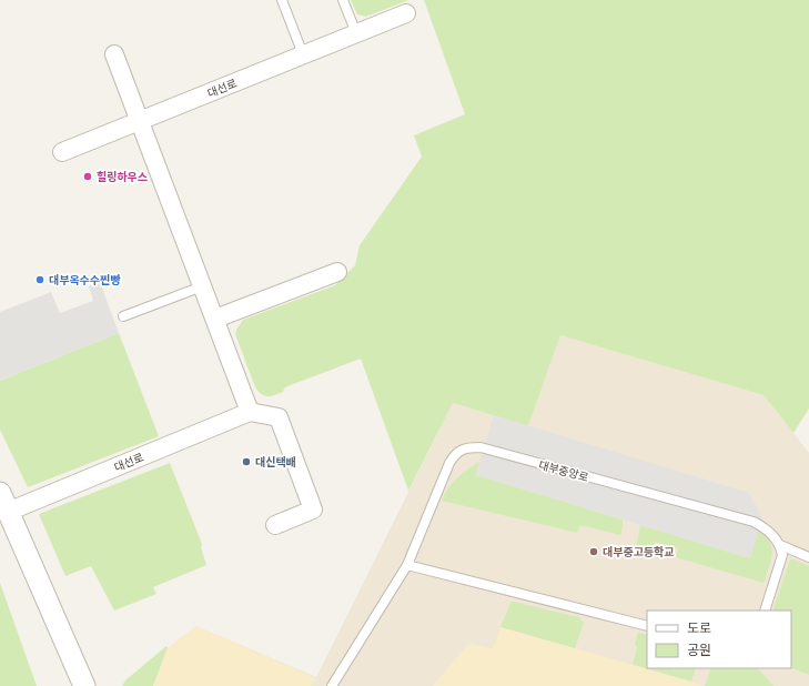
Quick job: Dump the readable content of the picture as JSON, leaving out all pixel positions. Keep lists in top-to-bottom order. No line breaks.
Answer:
{"streets":{"street":["대선로"],"lane":["대부중앙로"]},"places":["힐링하우스","대부옥수수찐빵","대신택배","대부중고등학교"],"legend":["도로","공원"]}
